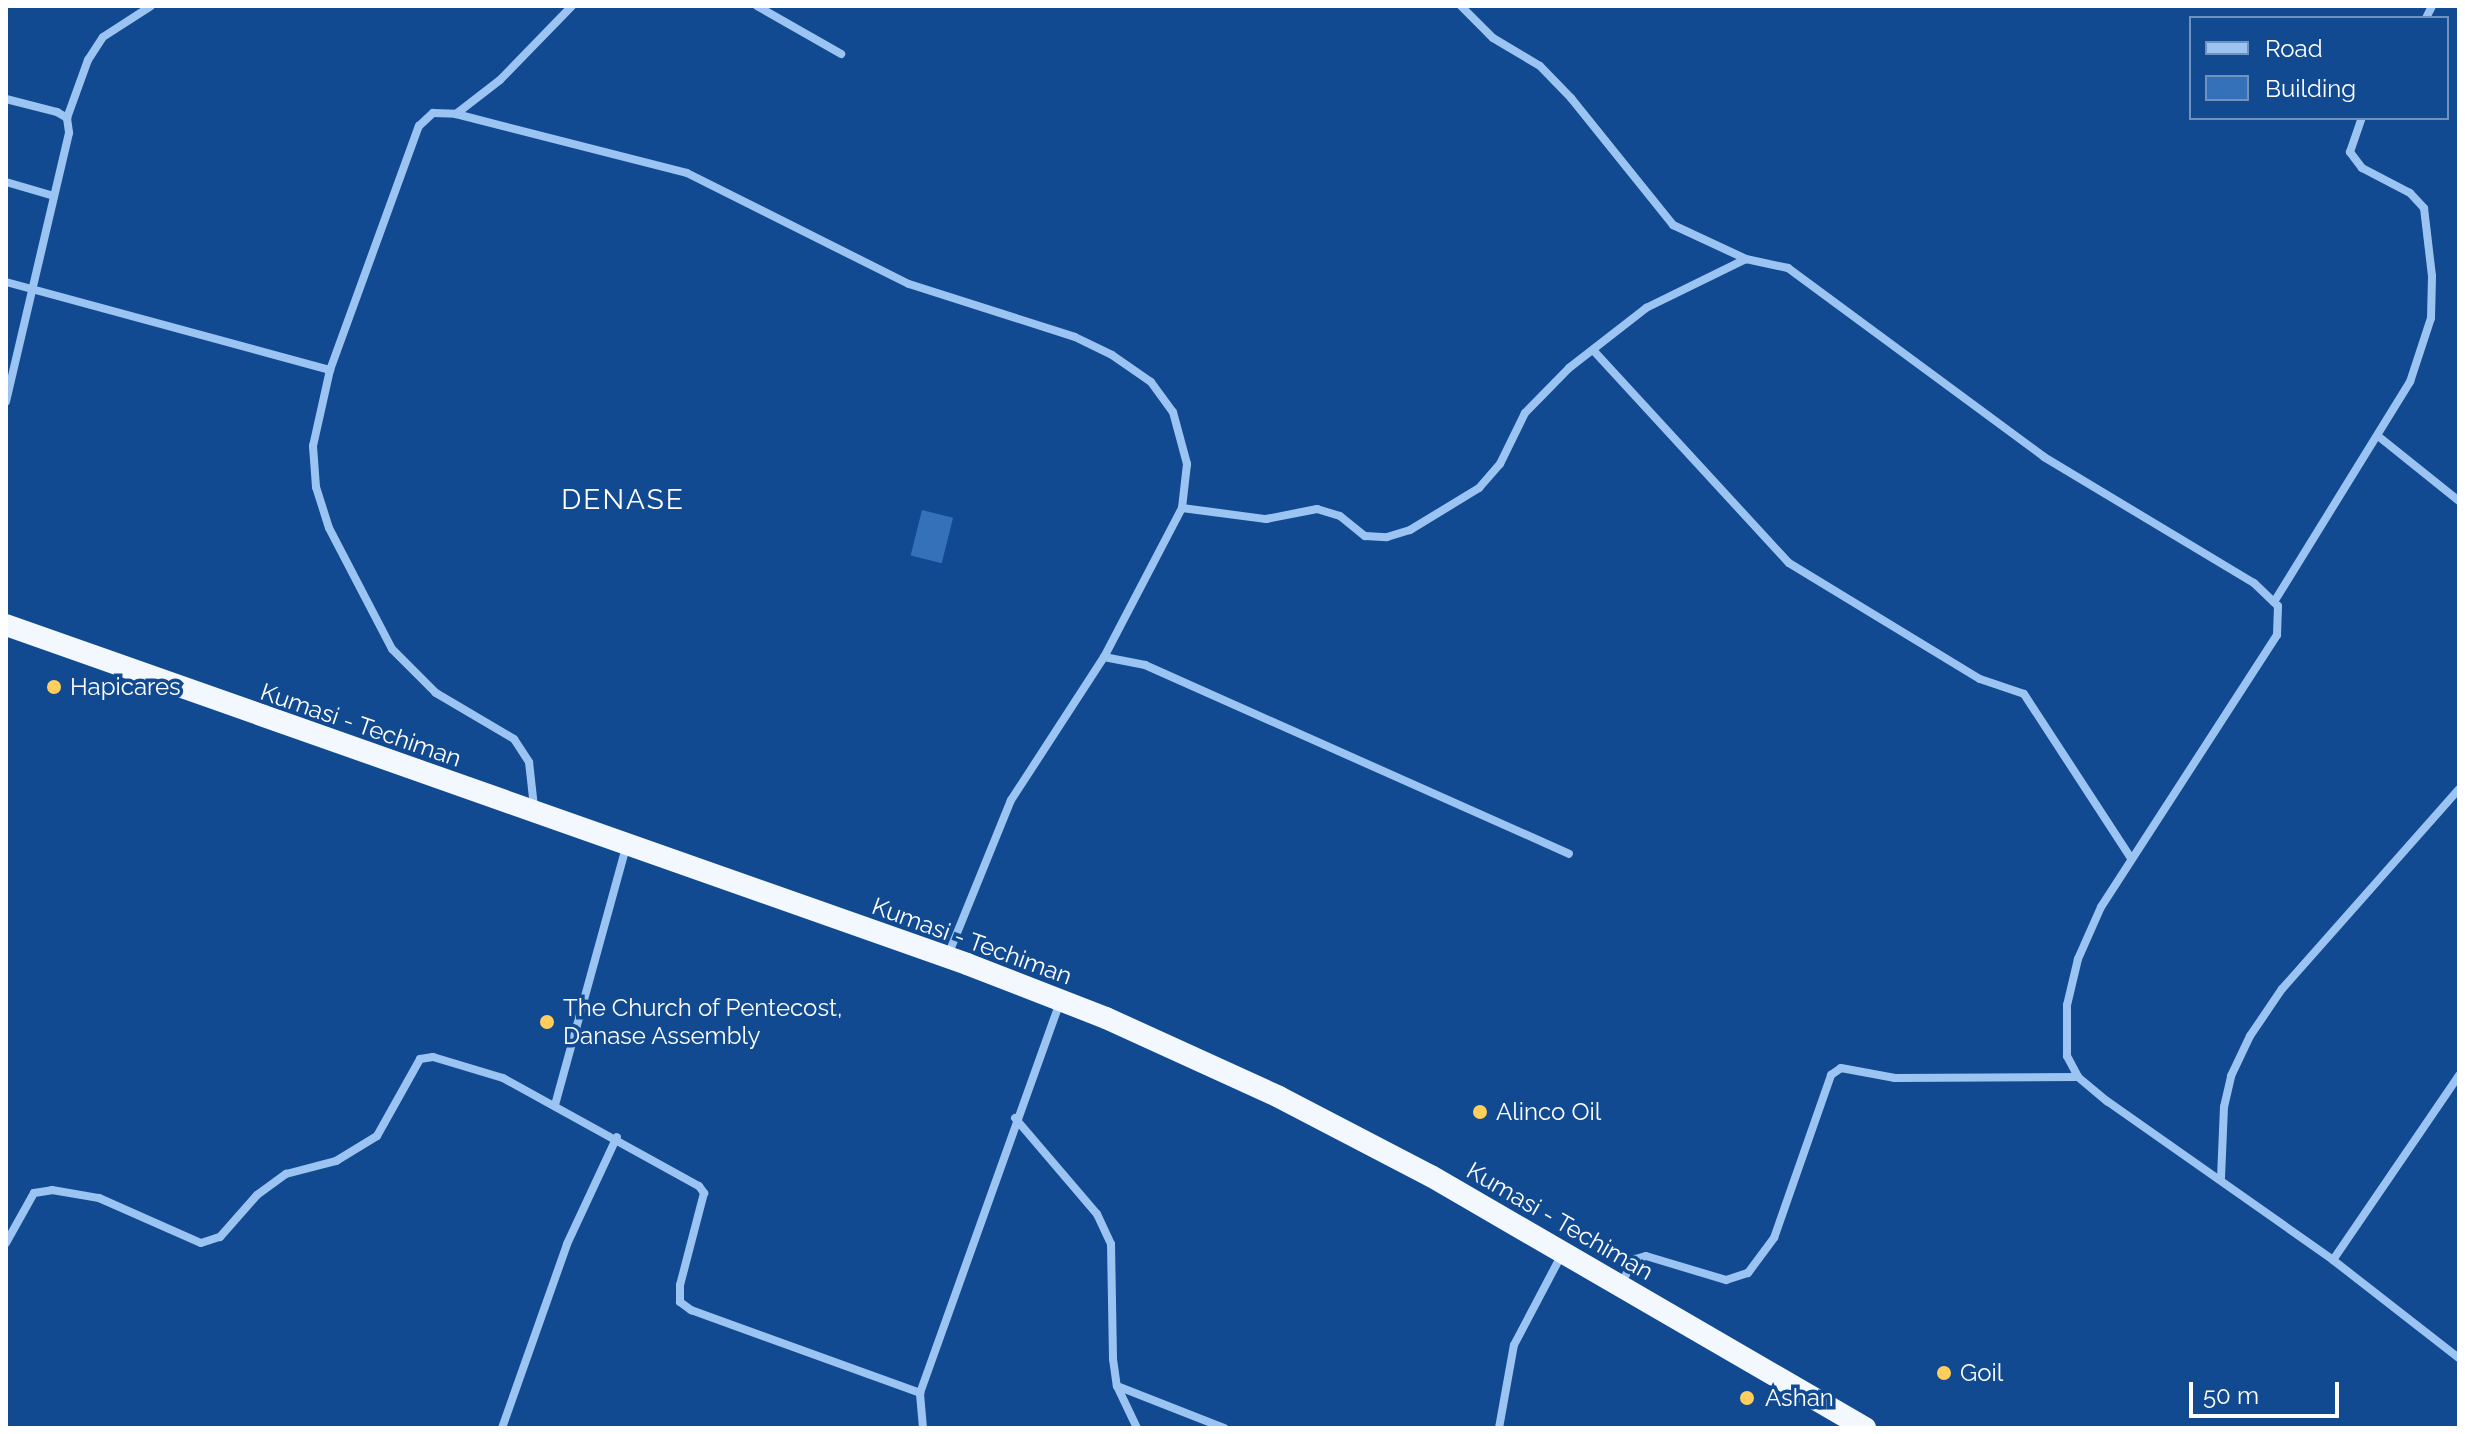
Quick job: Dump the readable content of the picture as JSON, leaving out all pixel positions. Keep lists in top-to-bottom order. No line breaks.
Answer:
{"streets":{"highway":["Kumasi - Techiman"]},"districts":["DENASE"],"places":["Hapicares","The Church of Pentecost, Danase Assembly","Alinco Oil","Goil","Ashan"],"legend":["Road","Building"],"scale_bar":"50 m"}
